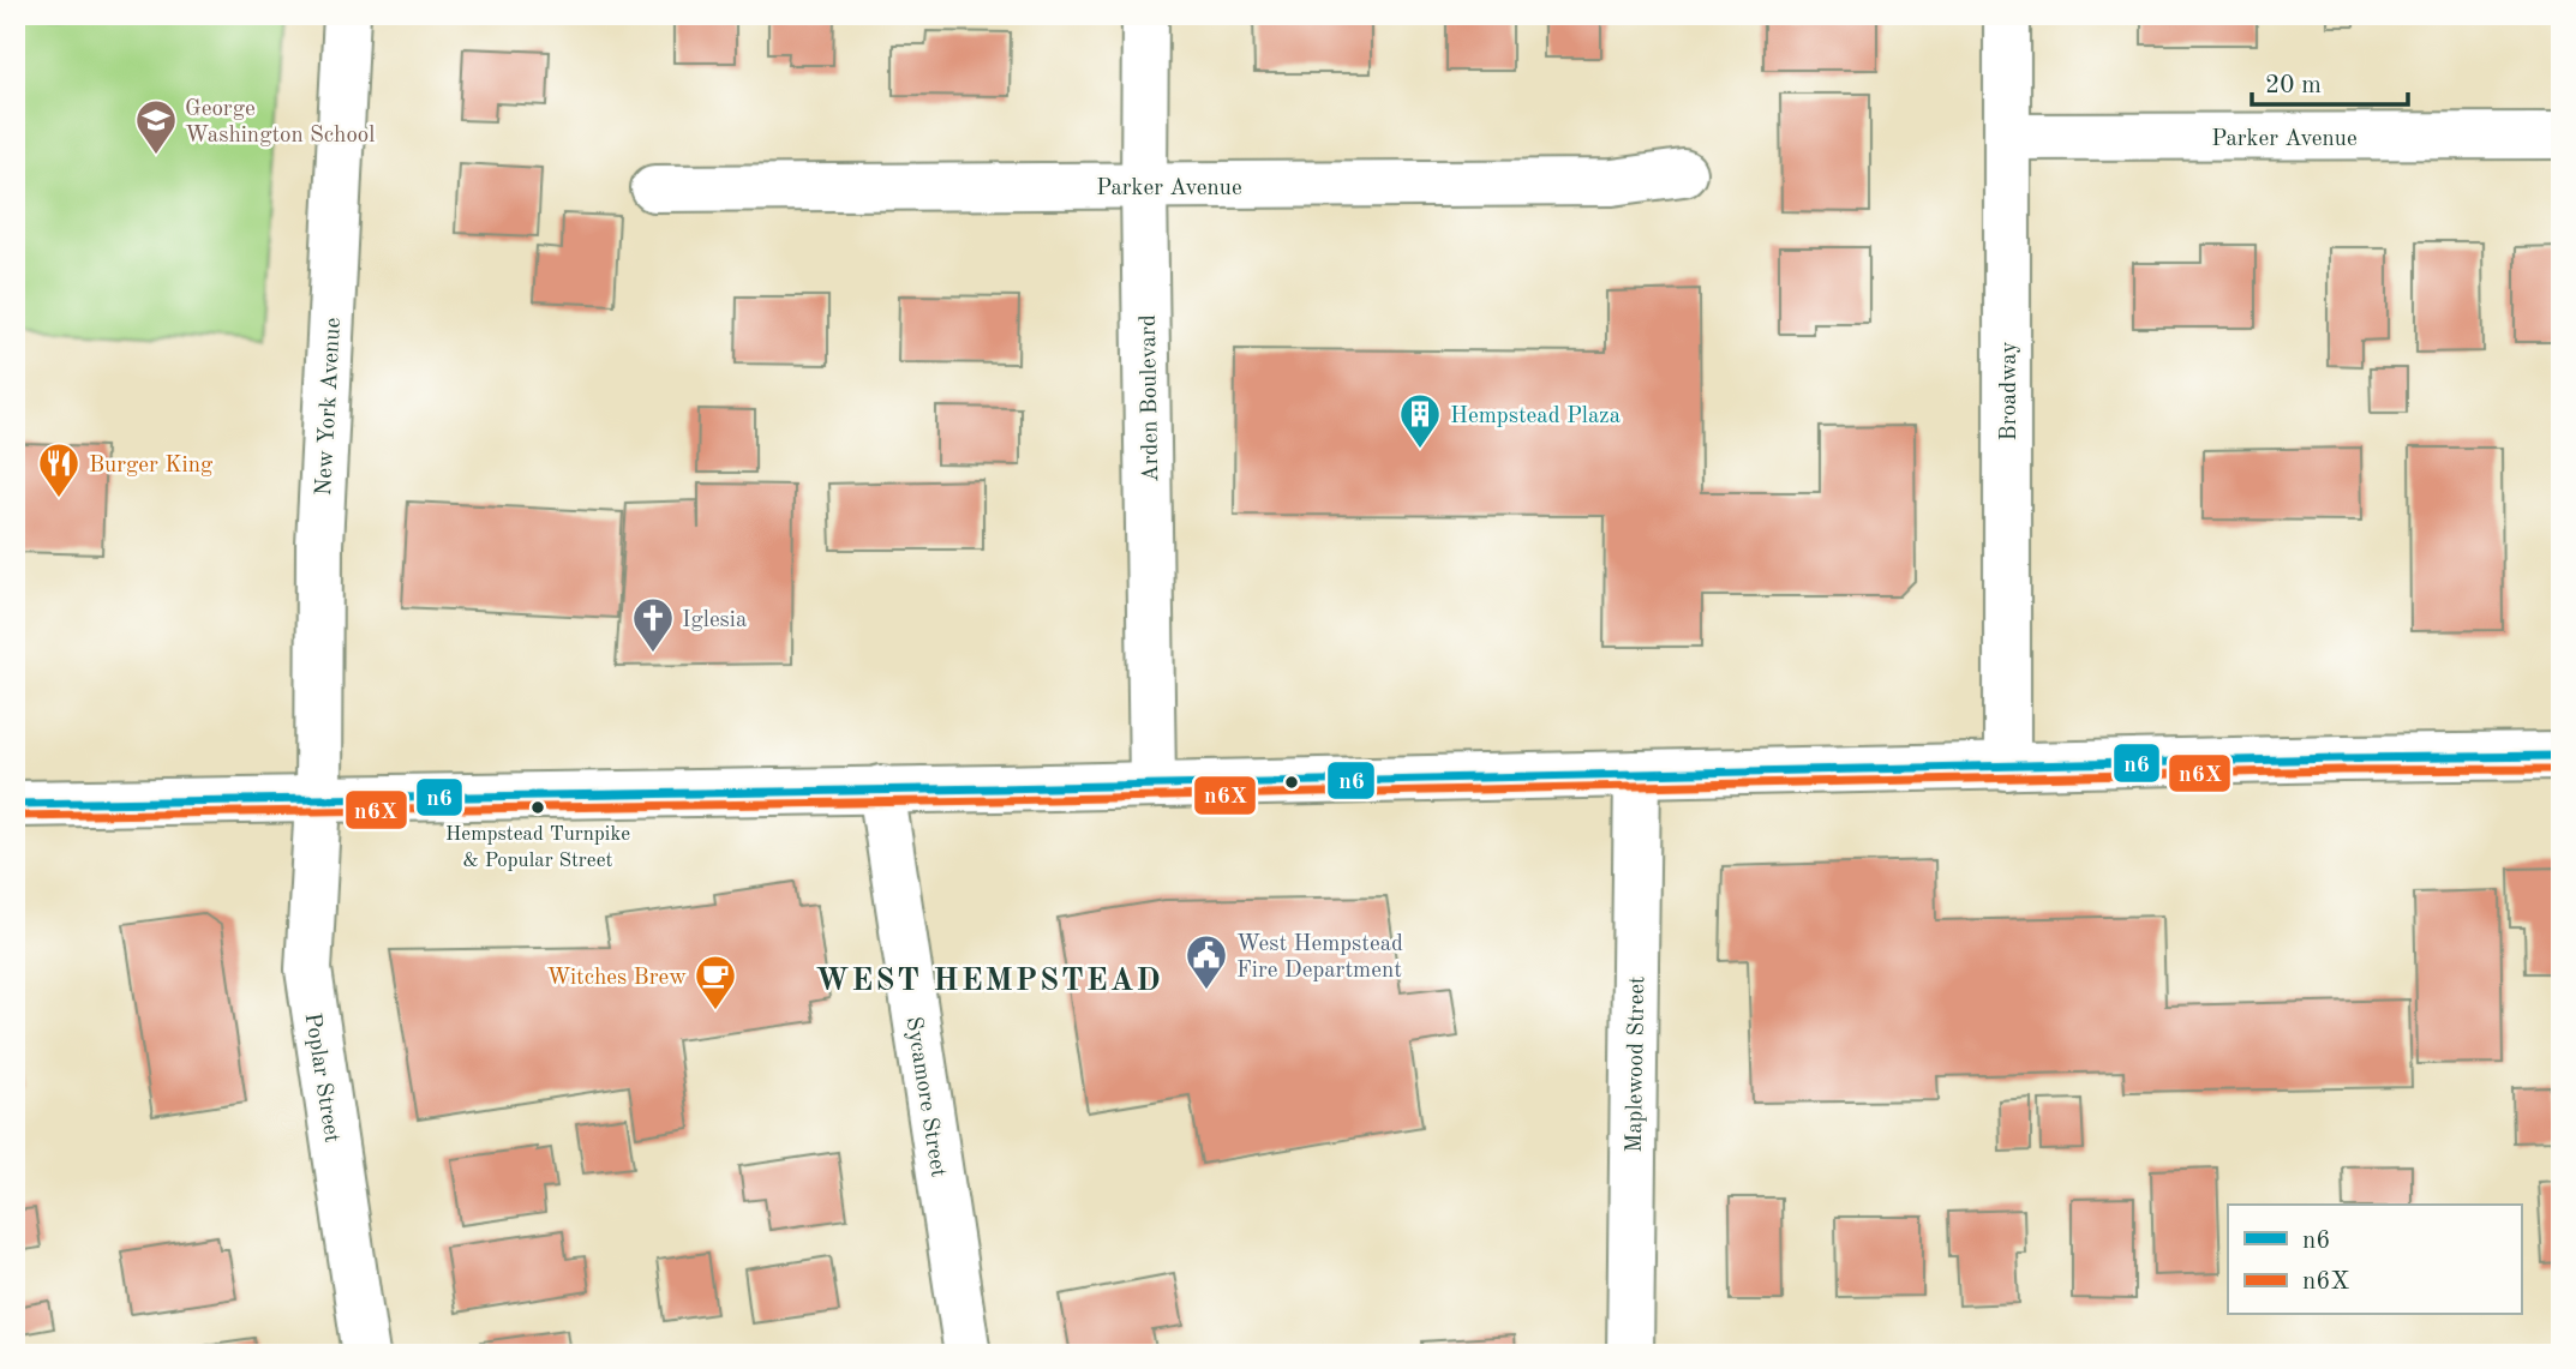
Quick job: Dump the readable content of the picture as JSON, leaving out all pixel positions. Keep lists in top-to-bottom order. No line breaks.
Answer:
{"streets":{"street":["Parker Avenue","Broadway","Arden Boulevard","New York Avenue","Maplewood Street","Poplar Street","Sycamore Street"]},"crossings":[["Parker Avenue","Broadway"],["Parker Avenue","Arden Boulevard"],["New York Avenue","Poplar Street"]],"districts":["WEST HEMPSTEAD"],"places":{"school or university":["George Washington School"],"building":["Hempstead Plaza"],"restaurant":["Burger King"],"church":["Iglesia"],"other":["Hempstead Turnpike & Popular Street"],"public building":["West Hempstead Fire Department"],"cafe":["Witches Brew"]},"lines":["transit line n6","transit line n6X"],"legend":["n6","n6X"],"scale_bar":"20 m"}
